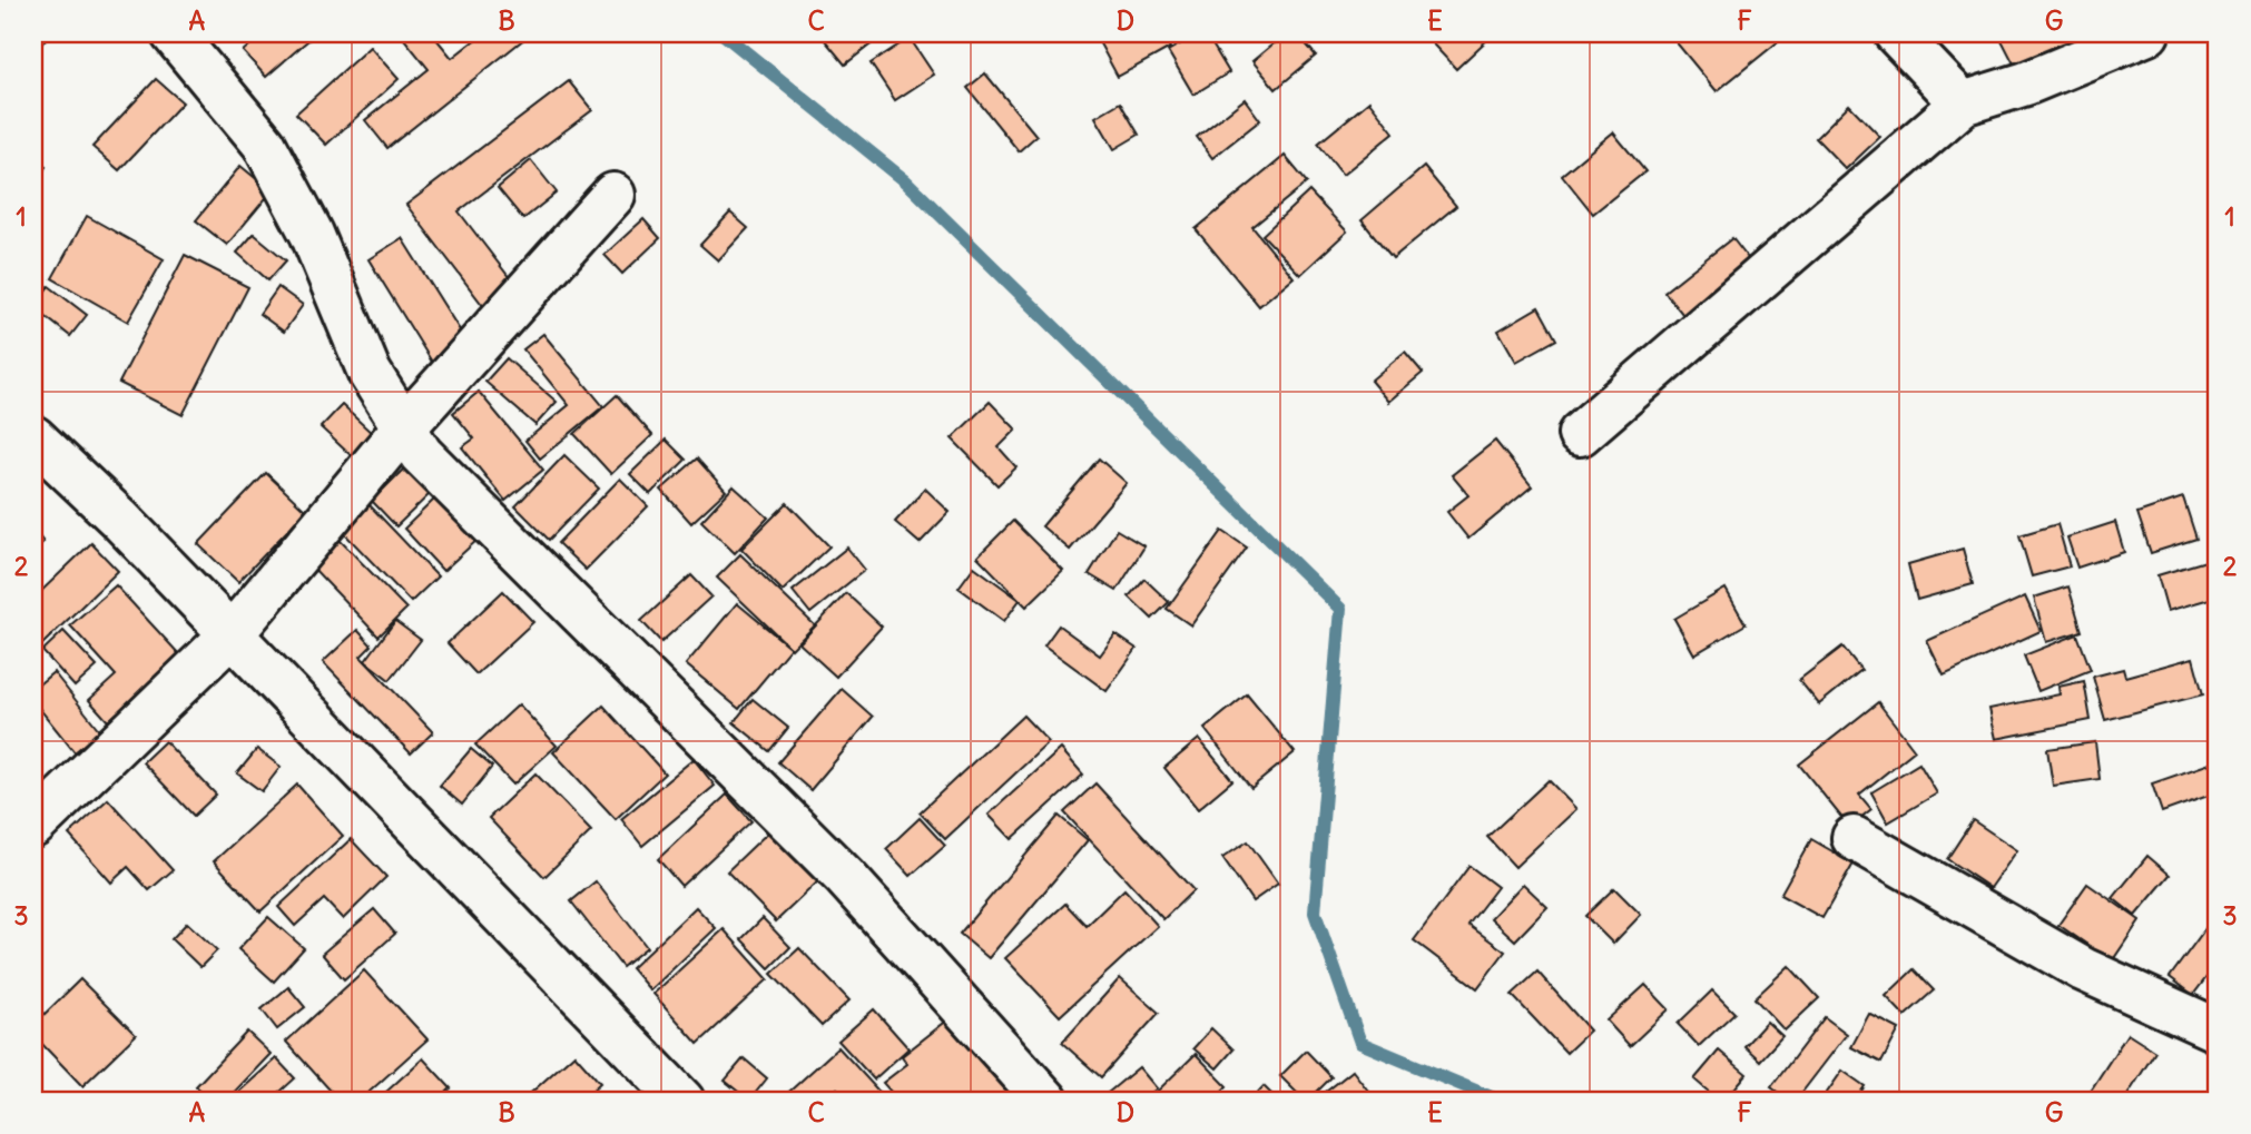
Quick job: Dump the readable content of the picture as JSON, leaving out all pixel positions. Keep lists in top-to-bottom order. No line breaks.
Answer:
{"grid":{"columns":["A","B","C","D","E","F","G"],"rows":["1","2","3"]}}
